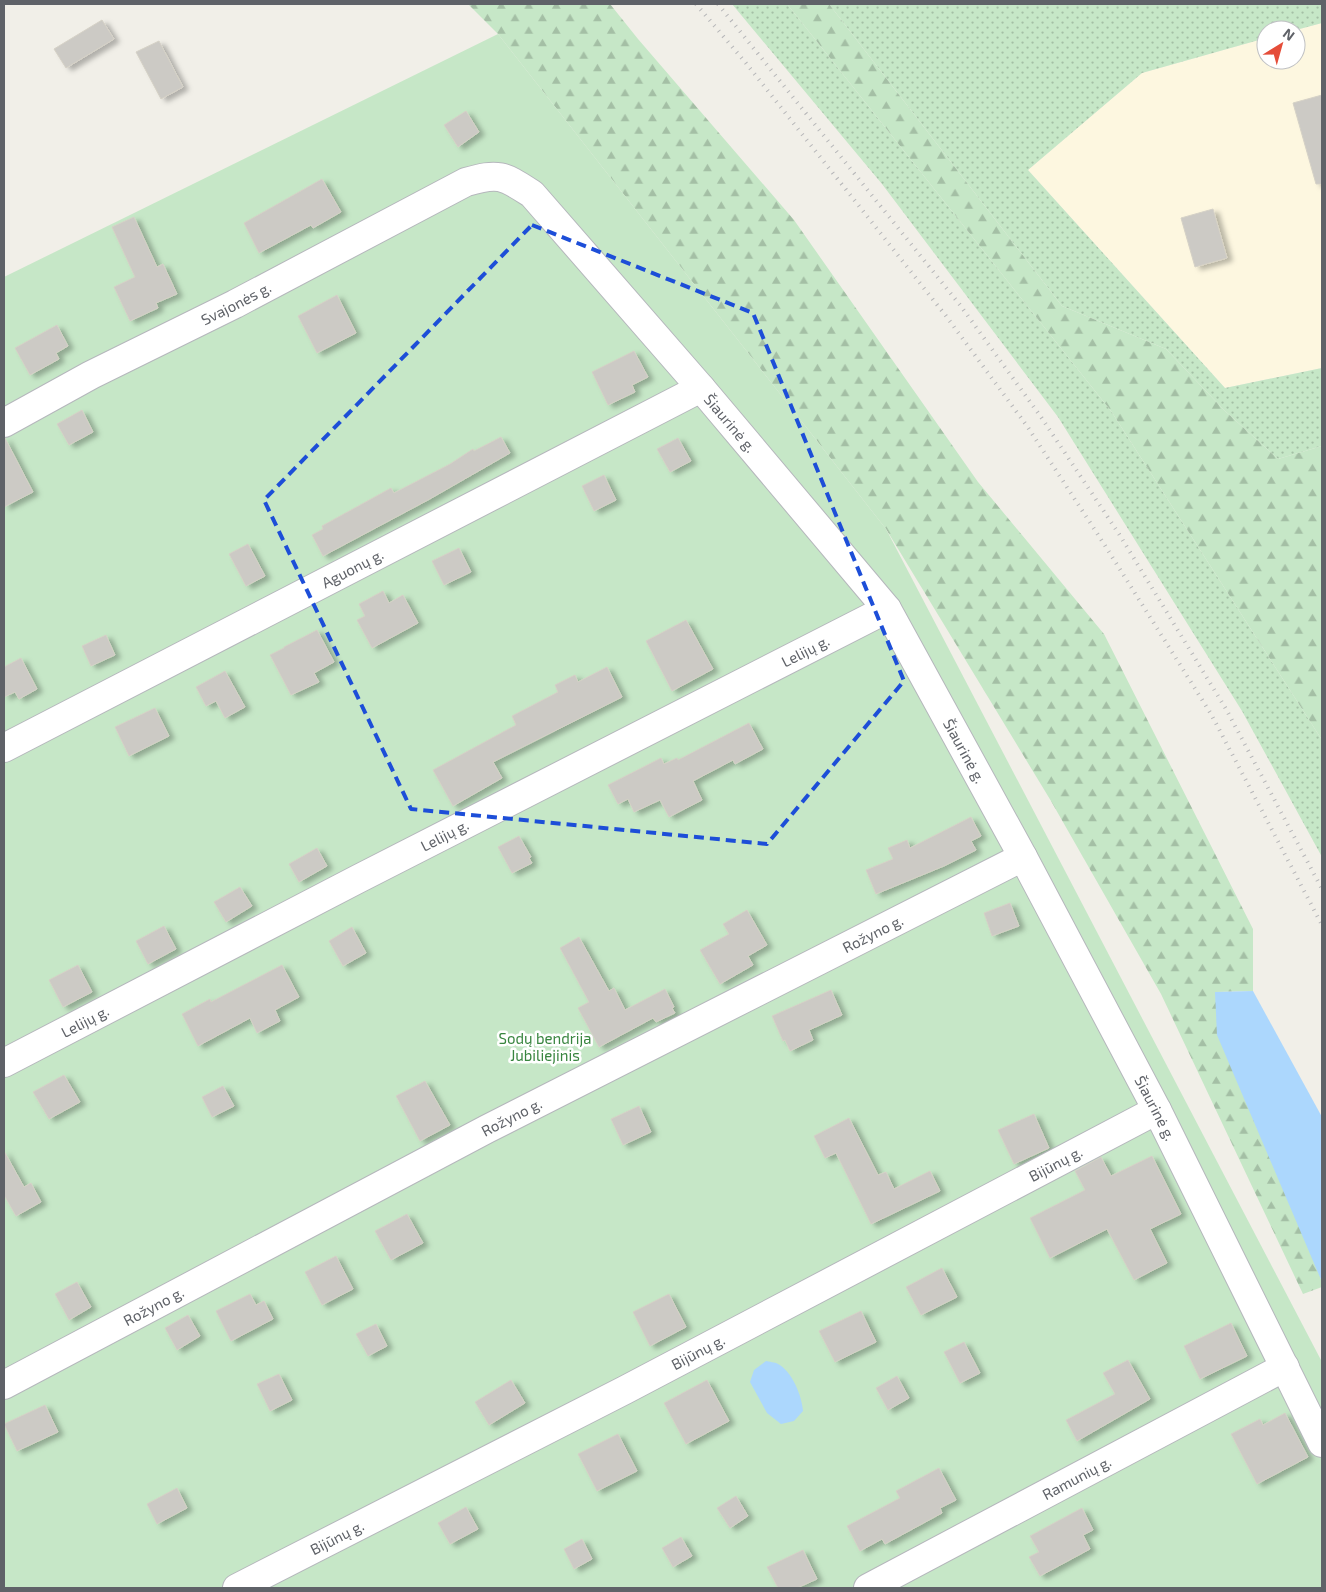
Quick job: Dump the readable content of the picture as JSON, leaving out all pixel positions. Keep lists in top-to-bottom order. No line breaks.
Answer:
{"streets":{"street":["Svajonės g.","Šiaurinė g.","Aguonų g.","Lelijų g.","Rožyno g.","Bijūnų g.","Ramunių g."]},"crossings":[["Svajonės g.","Šiaurinė g."],["Šiaurinė g.","Aguonų g."],["Šiaurinė g.","Lelijų g."],["Šiaurinė g.","Rožyno g."],["Šiaurinė g.","Bijūnų g."],["Šiaurinė g.","Ramunių g."]],"parks":["Sodų bendrija Jubiliejinis"],"north":"top right"}
